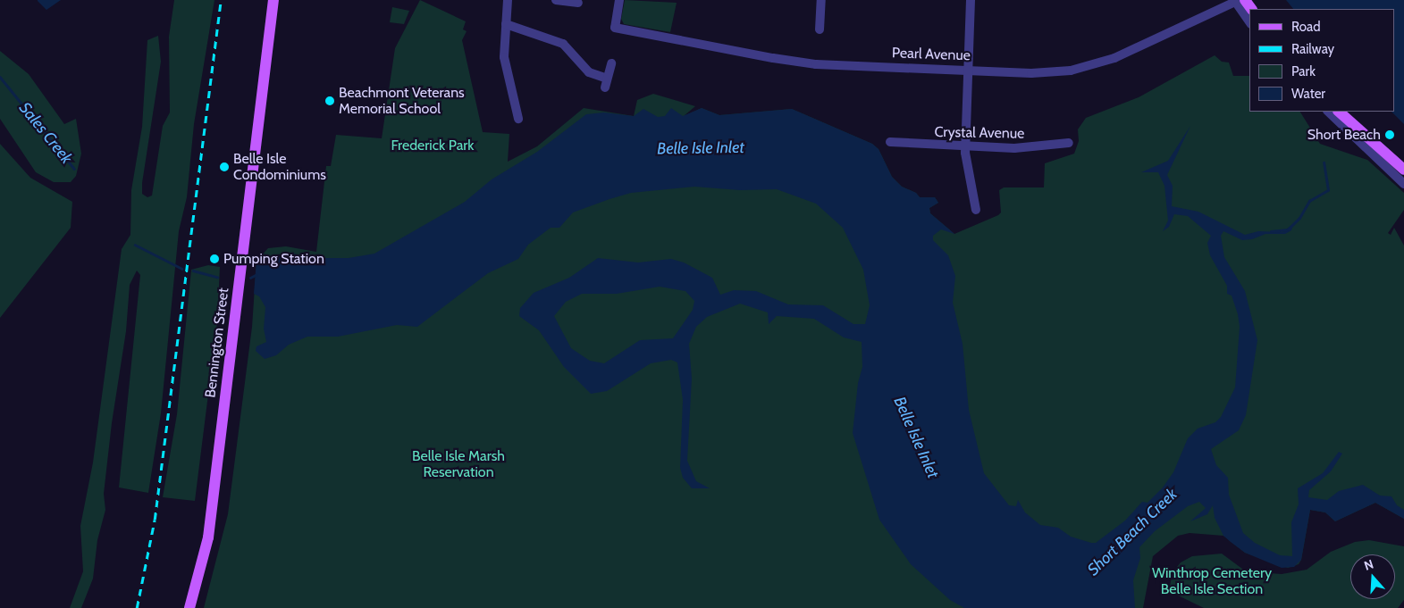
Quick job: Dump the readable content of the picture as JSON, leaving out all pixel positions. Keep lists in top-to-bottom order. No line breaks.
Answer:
{"streets":{"main road":["Bennington Street"],"street":["Pearl Avenue","Crystal Avenue"]},"water":["Sales Creek","Belle Isle Inlet","Short Beach Creek"],"parks":["Frederick Park","Belle Isle Marsh Reservation","Winthrop Cemetery Belle Isle Section"],"places":["Beachmont Veterans Memorial School","Short Beach","Belle Isle Condominiums","Pumping Station"],"legend":["Road","Railway","Park","Water"],"north":"top"}
